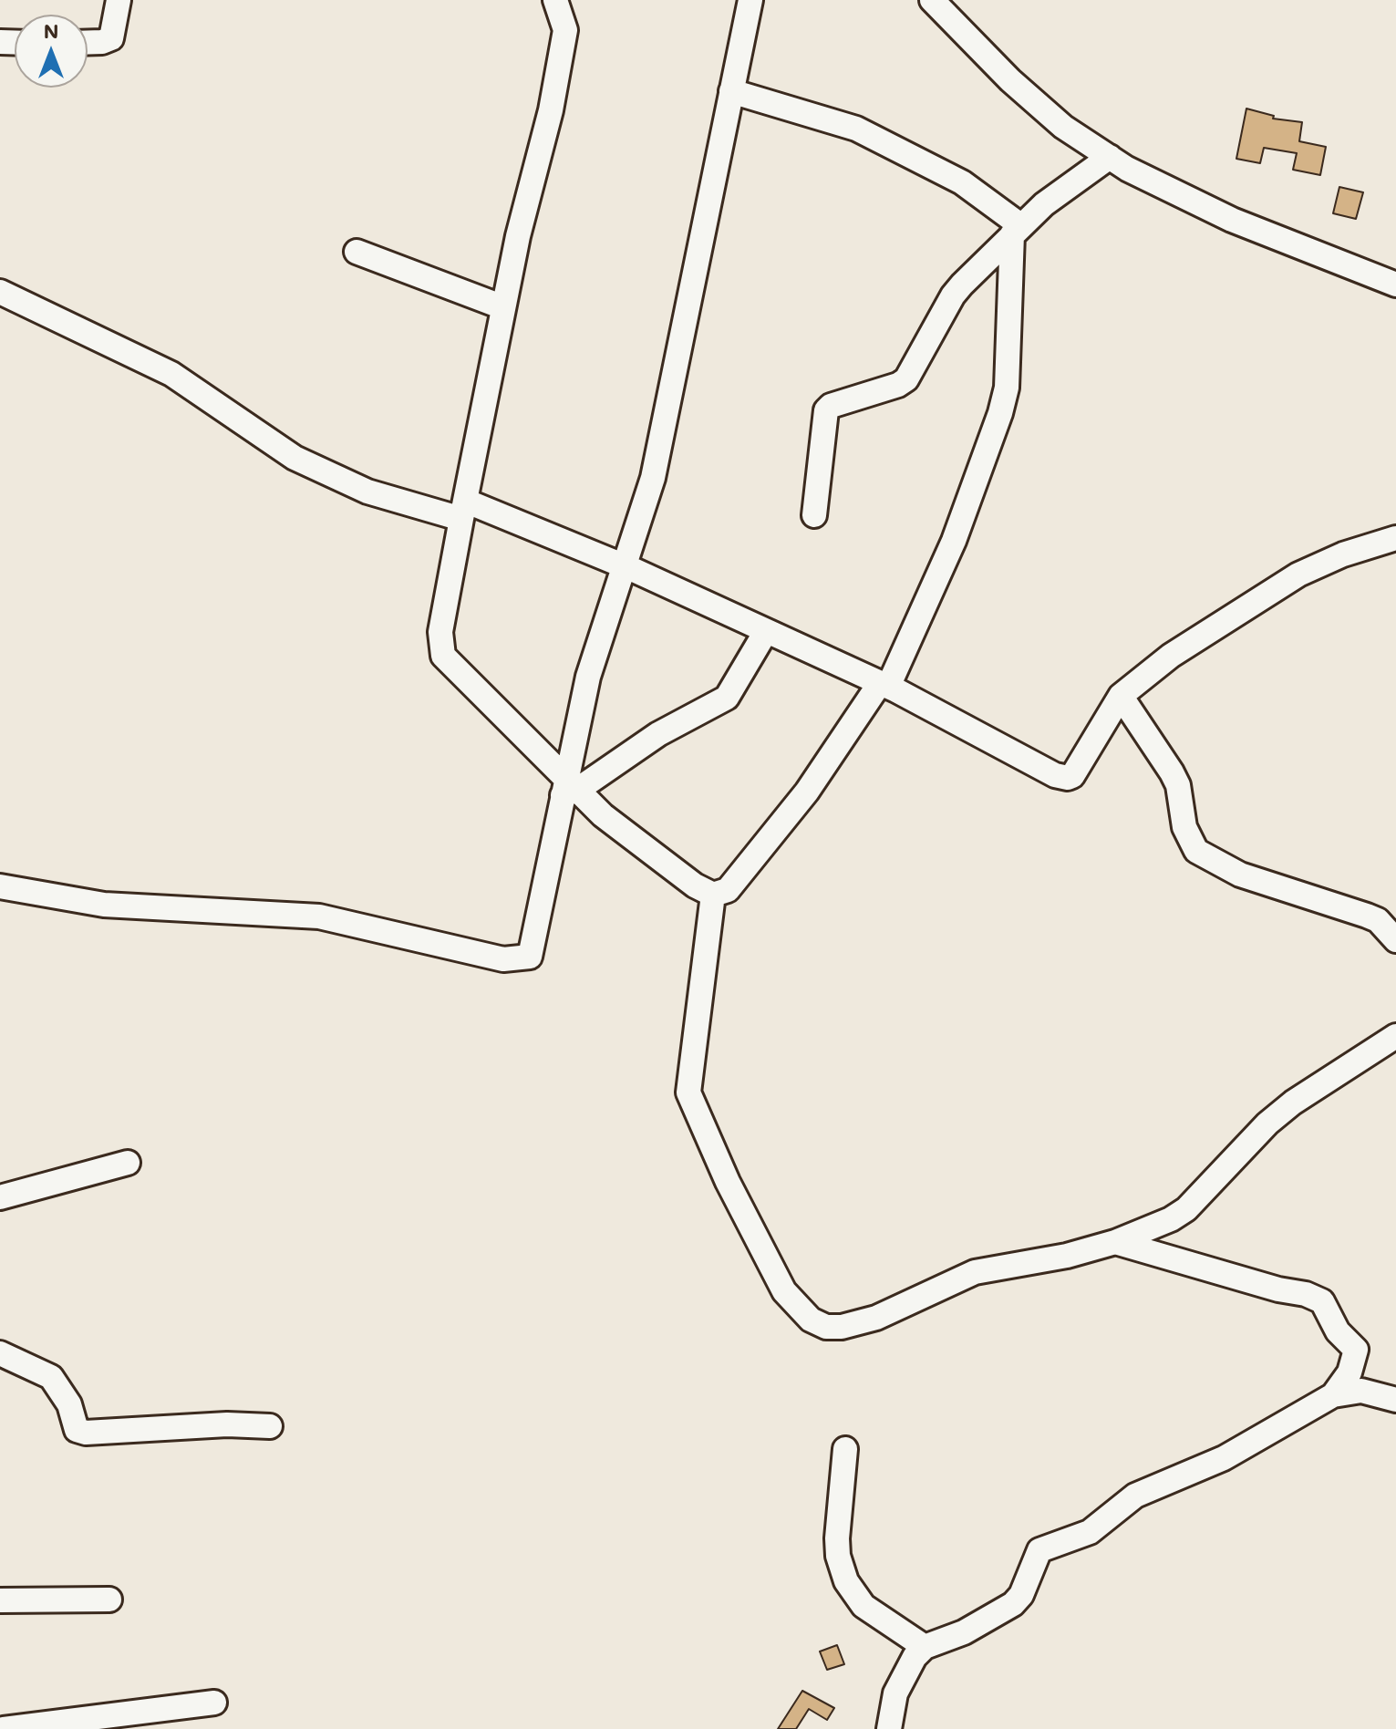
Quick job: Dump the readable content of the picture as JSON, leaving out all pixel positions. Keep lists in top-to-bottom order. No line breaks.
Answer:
{"north":"top"}
